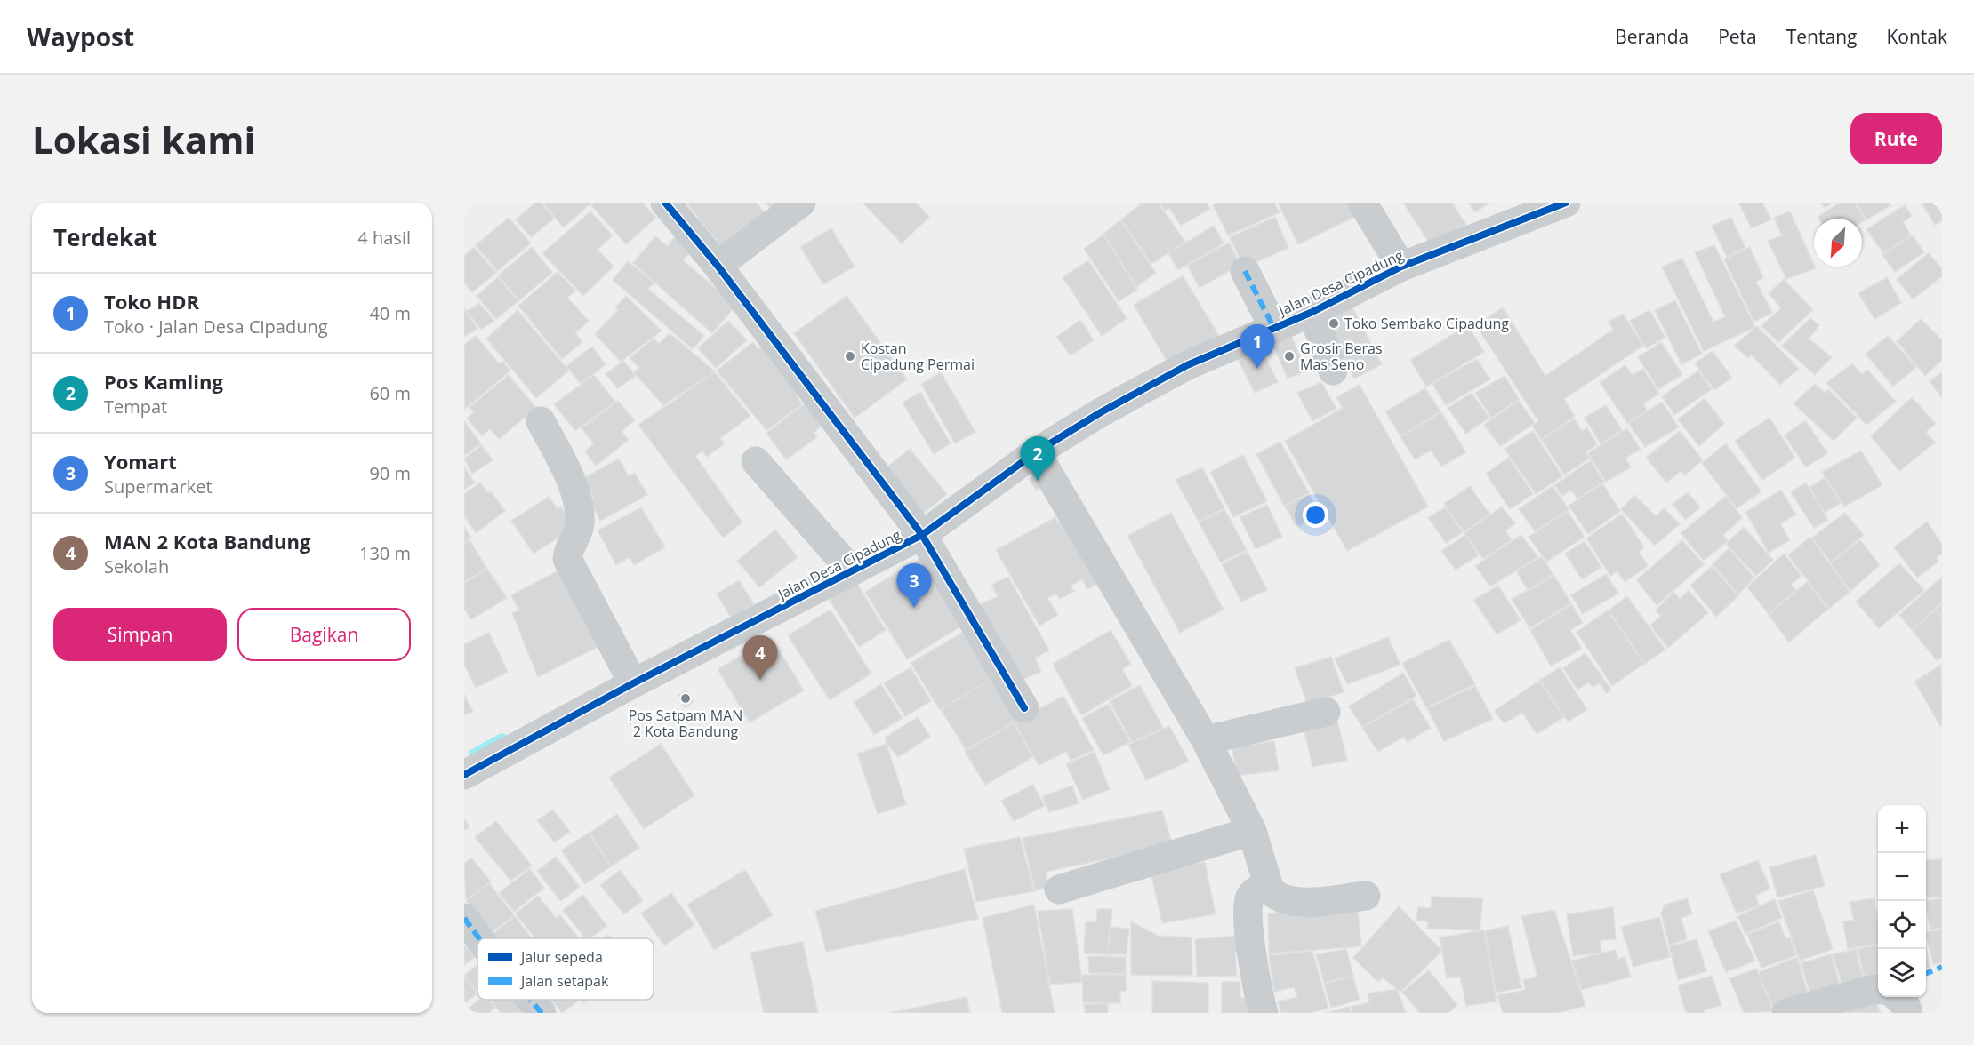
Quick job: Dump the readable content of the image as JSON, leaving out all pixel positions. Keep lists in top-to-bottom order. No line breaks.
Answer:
{"streets":{"street":["Jalan Desa Cipadung"]},"places":["Toko Sembako Cipadung","Kostan Cipadung Permai","Grosir Beras Mas Seno","Pos Satpam MAN 2 Kota Bandung"],"legend":["Jalur sepeda","Jalan setapak"],"north":"bottom left","page":{"header":"Waypost","nav":["Beranda","Peta","Tentang","Kontak"],"buttons":["Rute",["Simpan","Bagikan"]],"title":"Lokasi kami","heading":["Terdekat","4 hasil"],"list":[{"mark":"1","name":"Toko HDR","note":"Toko · Jalan Desa Cipadung","value":"40 m"},{"mark":"2","name":"Pos Kamling","note":"Tempat","value":"60 m"},{"mark":"3","name":"Yomart","note":"Supermarket","value":"90 m"},{"mark":"4","name":"MAN 2 Kota Bandung","note":"Sekolah","value":"130 m"}],"pins":["1","2","3","4"],"map_buttons":["+","−"]}}
